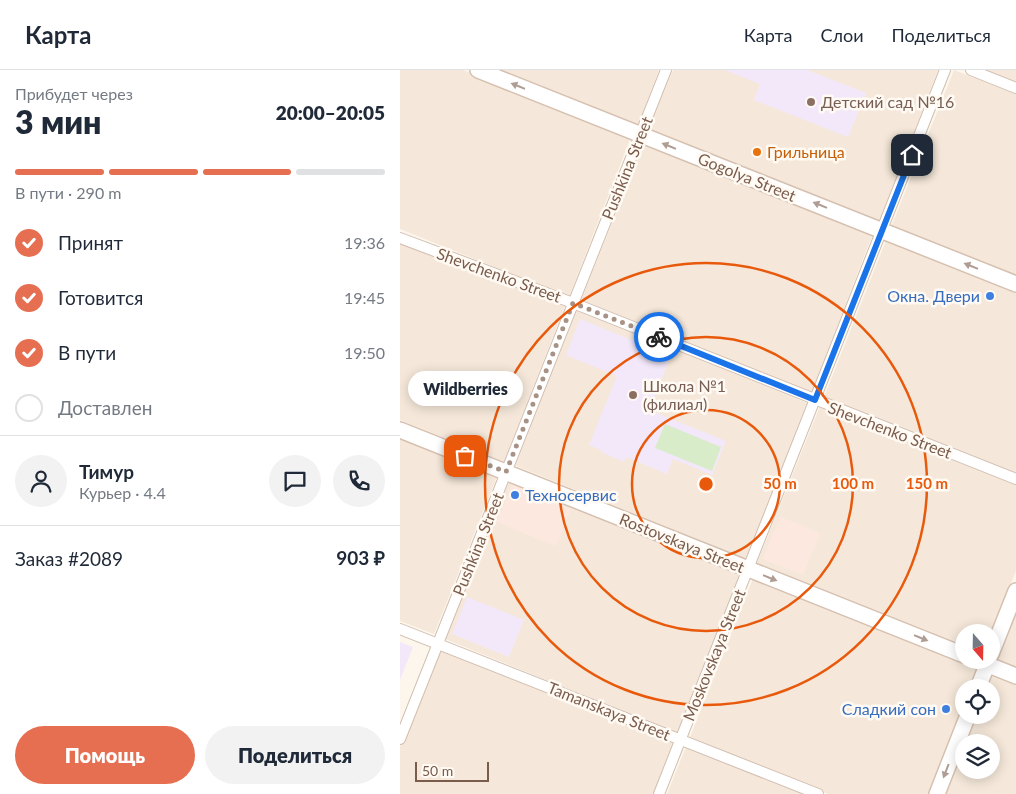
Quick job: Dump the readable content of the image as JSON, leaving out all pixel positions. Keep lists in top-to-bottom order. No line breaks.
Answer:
{"streets":{"street":["Pushkina Street","Gogolya Street","Shevchenko Street","Rostovskaya Street","Moskovskaya Street","Tamanskaya Street"]},"crossings":[["Pushkina Street","Gogolya Street"],["Pushkina Street","Shevchenko Street"],["Pushkina Street","Rostovskaya Street"],["Pushkina Street","Tamanskaya Street"],["Gogolya Street","Moskovskaya Street"],["Shevchenko Street","Moskovskaya Street"],["Rostovskaya Street","Moskovskaya Street"],["Moskovskaya Street","Tamanskaya Street"]],"one_way":["Gogolya Street","Rostovskaya Street"],"places":["Детский сад №16","Грильница","Окна. Двери","Школа №1 (филиал)","Wildberries","Техносервис","Сладкий сон"],"scale_bar":"50 m","north":"bottom","page":{"header":"Карта","nav":["Карта","Слои","Поделиться"],"heading":["3 мин","Прибудет через","20:00–20:05"],"panel":["Тимур","Курьер · 4.4","Заказ #2089","903 ₽"],"bar":"В пути · 290 m","list":[["Принят","19:36"],["Готовится","19:45"],["В пути","19:50"],"Доставлен"],"bubble":"Wildberries","buttons":["Помощь","Поделиться"],"scale":"50 m"},"rings":["50 m","100 m","150 m"]}
